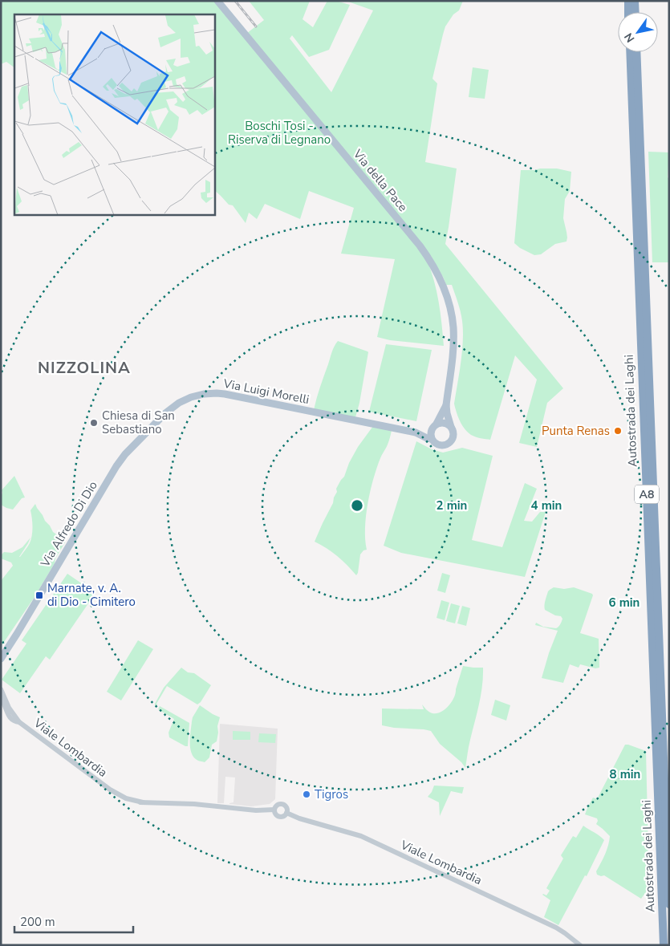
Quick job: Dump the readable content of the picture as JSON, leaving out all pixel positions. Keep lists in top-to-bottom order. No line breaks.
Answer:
{"streets":{"highway":["Autostrada dei Laghi","A8"],"main road":["Via della Pace","Via Luigi Morelli","Via Alfredo Di Dio"],"street":["Viale Lombardia"]},"crossings":[["Via della Pace","Via Luigi Morelli"],["Via Luigi Morelli","Via Alfredo Di Dio"]],"districts":["NIZZOLINA"],"parks":["Boschi Tosi - Riserva di Legnano"],"places":{"other":["Chiesa di San Sebastiano","Punta Renas","Tigros"],"transit":["Marnate, v. A. di Dio - Cimitero"]},"scale_bar":"200 m","north":"bottom left","rings":["2 min","4 min","6 min","8 min"]}
